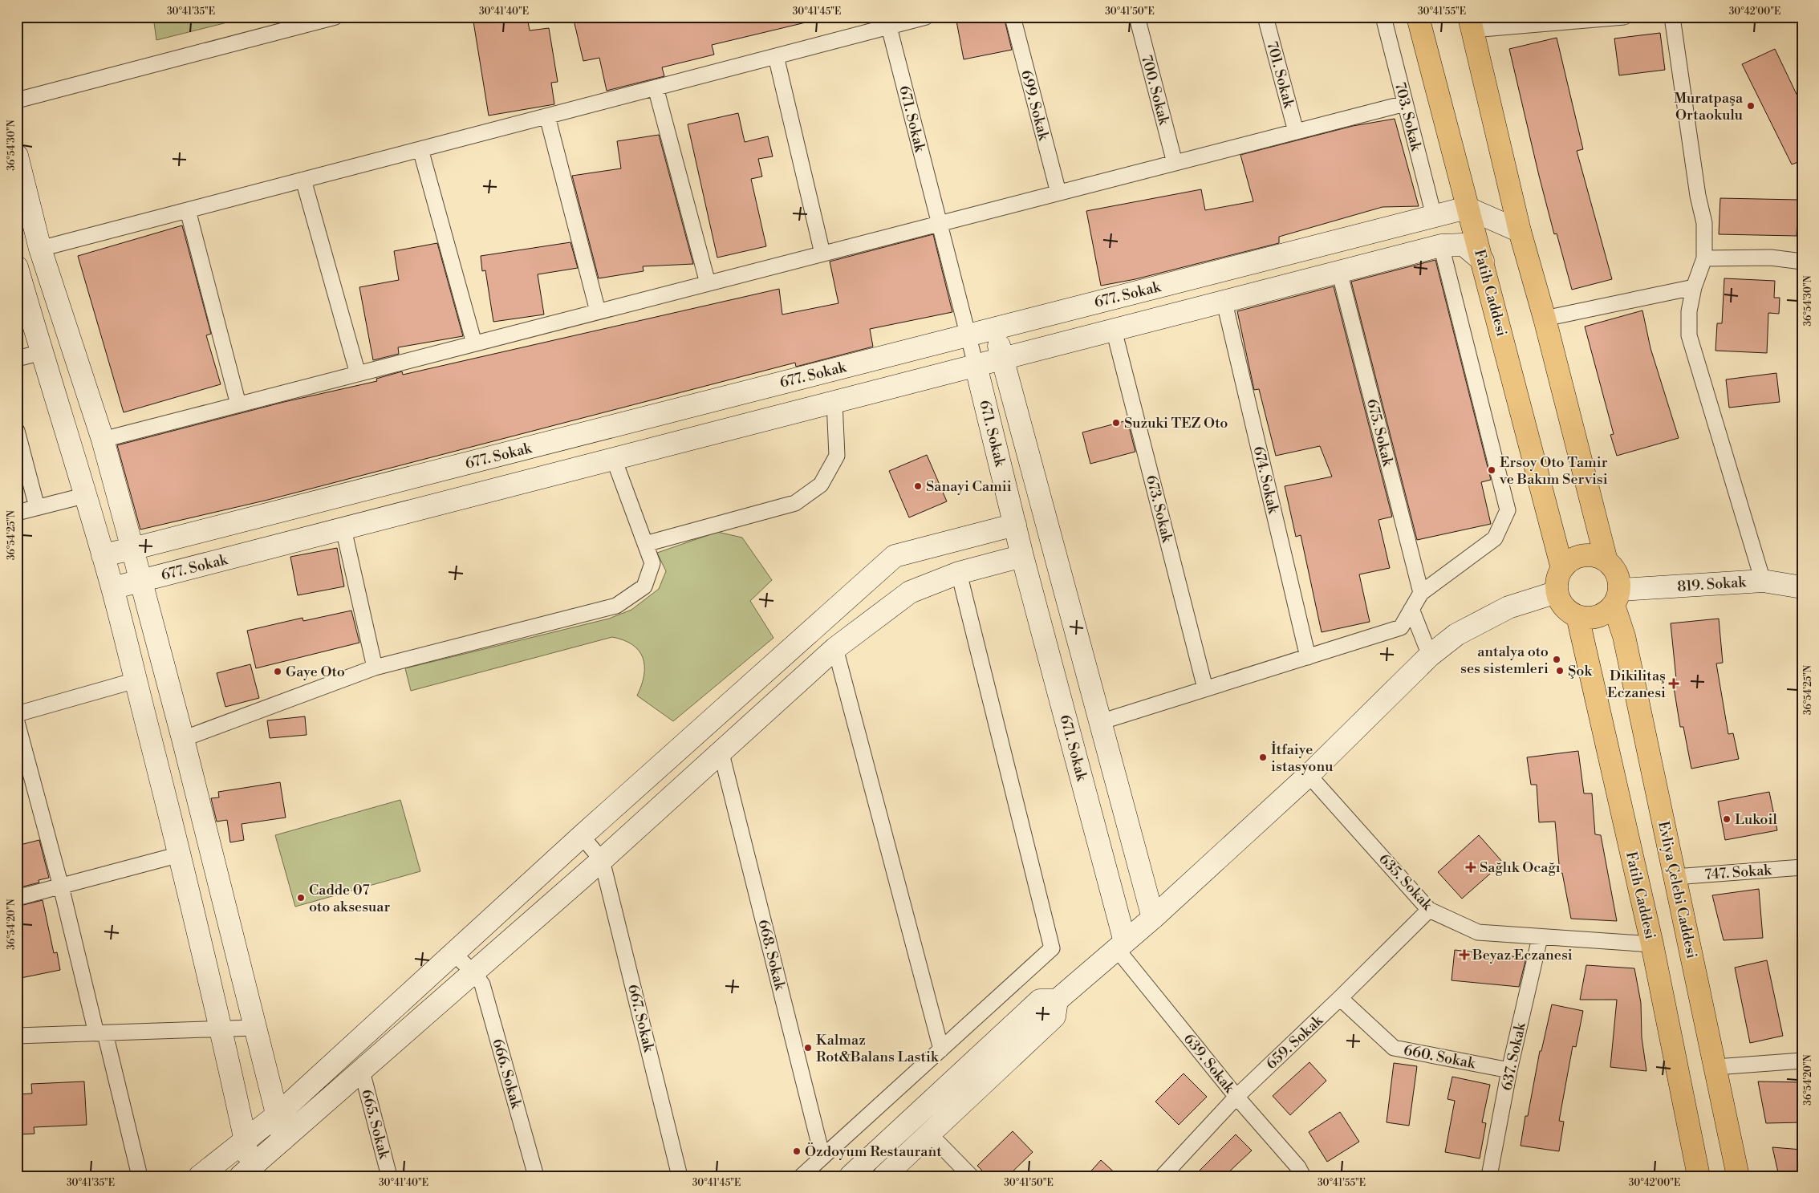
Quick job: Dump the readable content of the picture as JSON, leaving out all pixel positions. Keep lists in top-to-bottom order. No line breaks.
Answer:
{"streets":{"main road":["Fatih Caddesi","Evliya Çelebi Caddesi"],"street":["701. Sokak","700. Sokak","699. Sokak","703. Sokak","671. Sokak","677. Sokak","675. Sokak","674. Sokak","673. Sokak","819. Sokak","747. Sokak","635. Sokak","668. Sokak","667. Sokak","659. Sokak","660. Sokak","637. Sokak","639. Sokak","666. Sokak","665. Sokak"]},"crossings":[["703. Sokak","677. Sokak"],["671. Sokak","677. Sokak"],["671. Sokak","639. Sokak"],["Fatih Caddesi","677. Sokak"],["Fatih Caddesi","819. Sokak"],["Fatih Caddesi","635. Sokak"],["Fatih Caddesi","Evliya Çelebi Caddesi"],["677. Sokak","675. Sokak"],["677. Sokak","674. Sokak"],["677. Sokak","673. Sokak"],["819. Sokak","Evliya Çelebi Caddesi"],["747. Sokak","Evliya Çelebi Caddesi"],["635. Sokak","659. Sokak"],["635. Sokak","637. Sokak"],["659. Sokak","660. Sokak"],["659. Sokak","639. Sokak"],["660. Sokak","637. Sokak"]],"places":{"other":["Muratpaşa Ortaokulu","Suzuki TEZ Oto","Ersoy Oto Tamir ve Bakım Servisi","Sanayi Camii","antalya oto ses sistemleri","Şok","Gaye Oto","İtfaiye istasyonu","Lukoil","Cadde 07 oto aksesuar","Kalmaz Rot&Balans Lastik","Özdoyum Restaurant"],"health":["Dikilitaş Eczanesi","Sağlık Ocağı","Beyaz Eczanesi"]},"coordinates":["30°41'35\"E","30°41'40\"E","30°41'45\"E","30°41'50\"E","30°41'55\"E","30°42'00\"E","36°54'30\"N","36°54'25\"N","36°54'20\"N"]}
